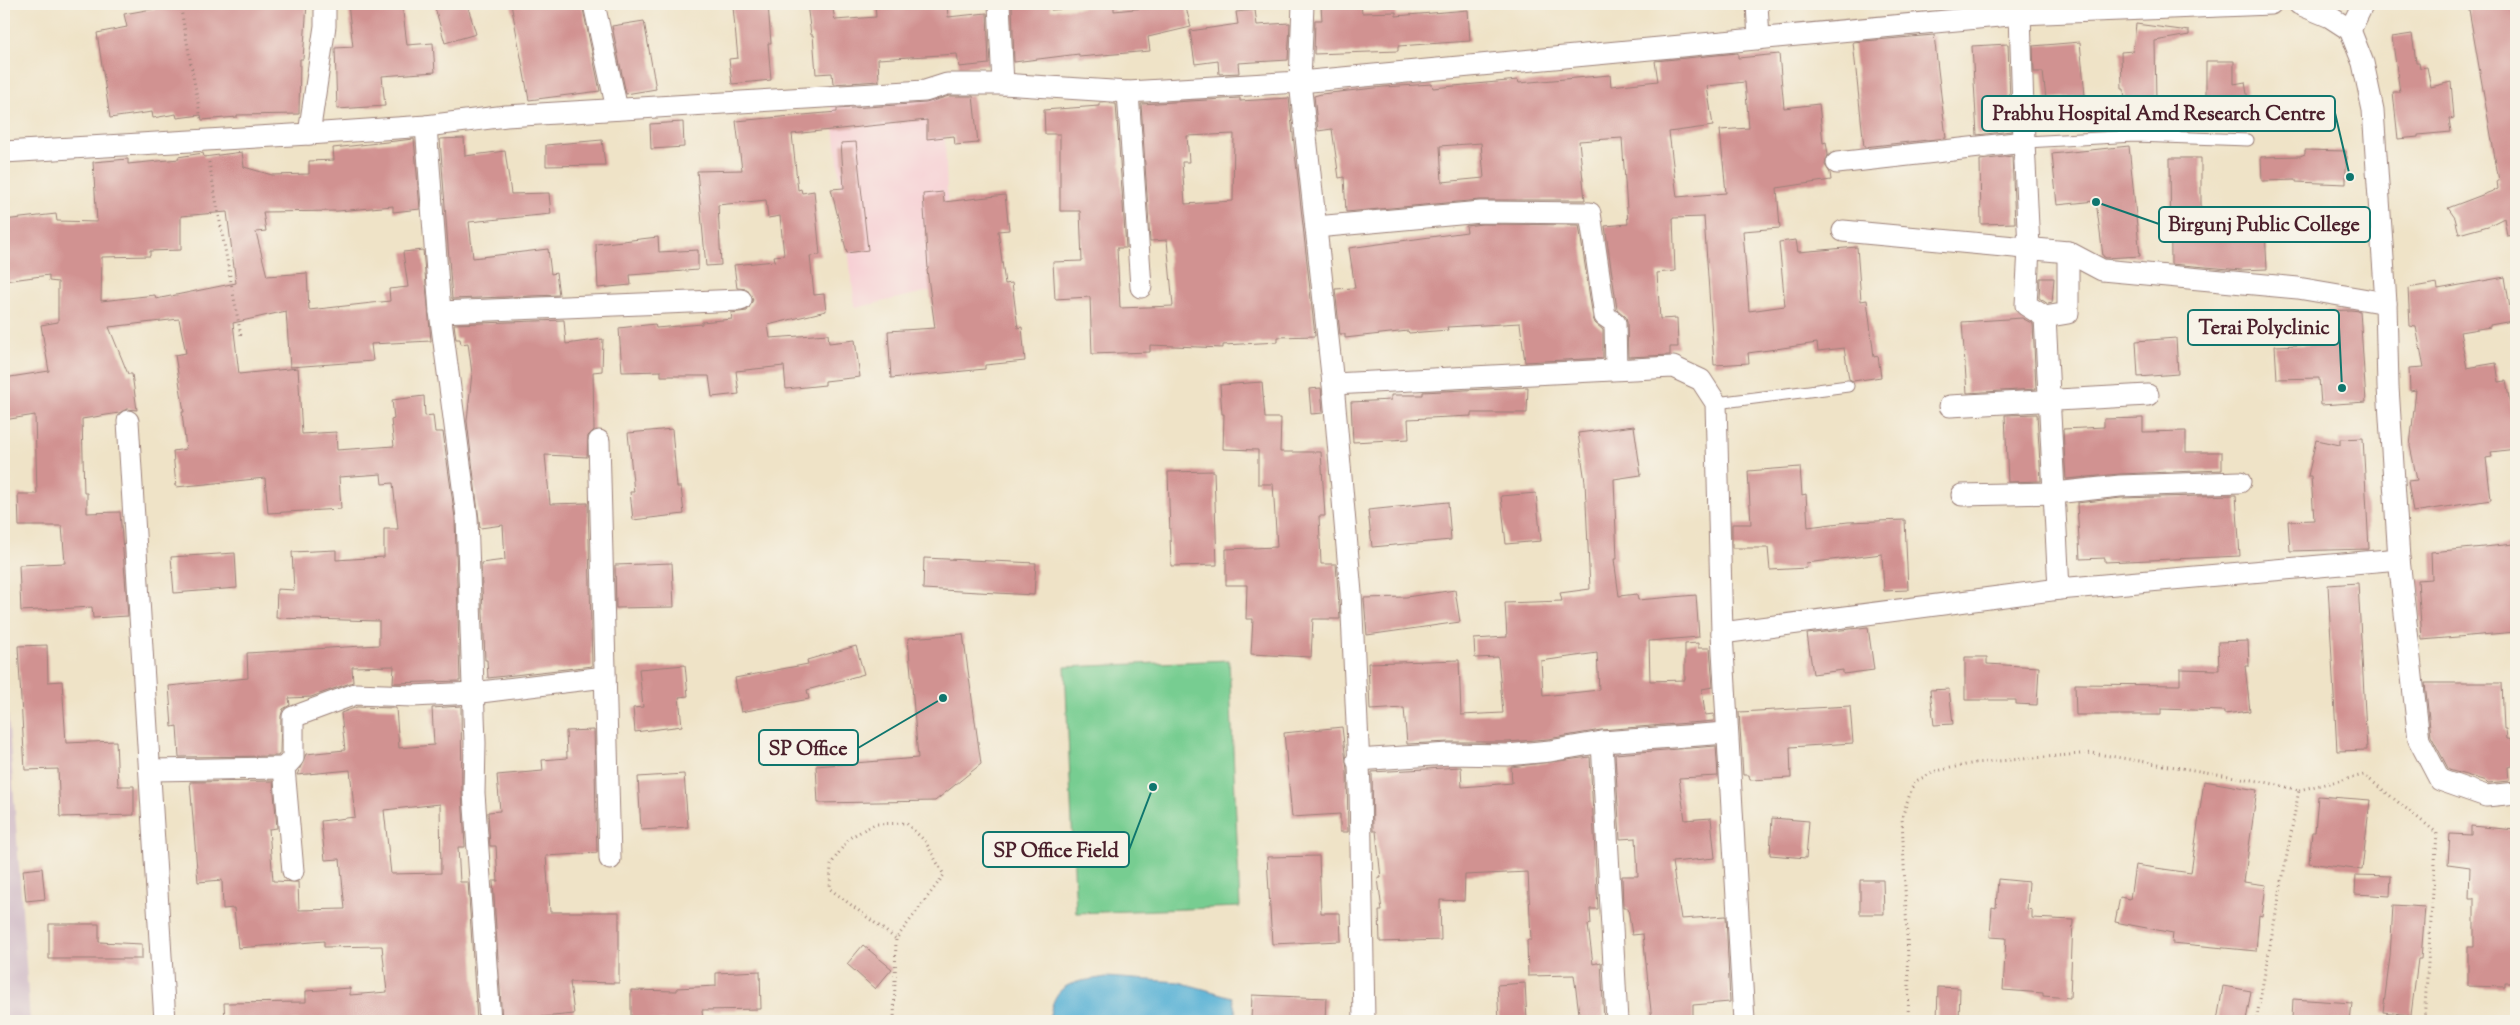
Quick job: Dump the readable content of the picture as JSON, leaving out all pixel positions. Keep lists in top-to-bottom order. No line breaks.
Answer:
{"places":["Prabhu Hospital Amd Research Centre","Birgunj Public College","Terai Polyclinic","SP Office","SP Office Field"]}
